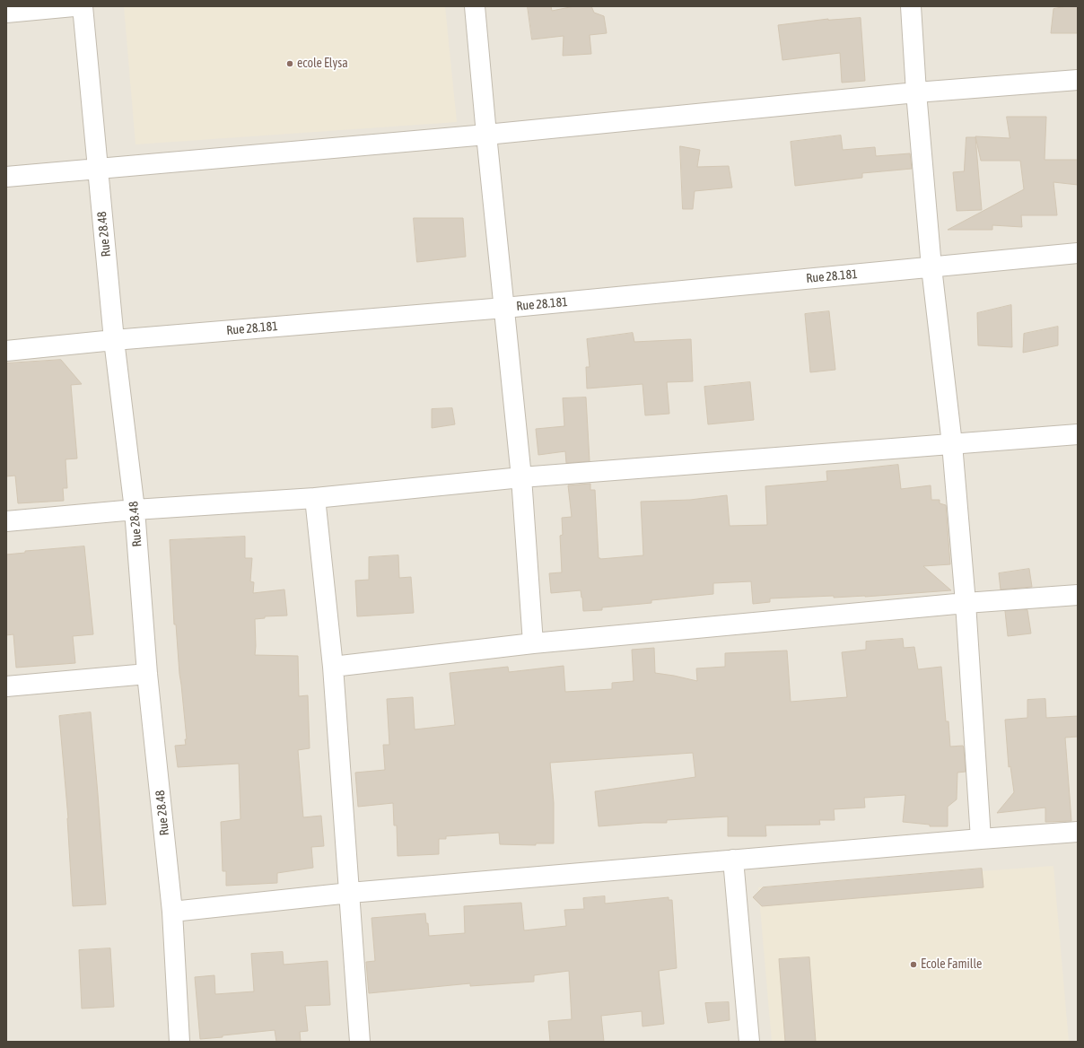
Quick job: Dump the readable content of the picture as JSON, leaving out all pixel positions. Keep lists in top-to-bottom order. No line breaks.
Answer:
{"streets":{"street":["Rue 28.48","Rue 28.181"]},"crossings":[["Rue 28.48","Rue 28.181"]],"places":["ecole Elysa","Ecole Famille"]}
